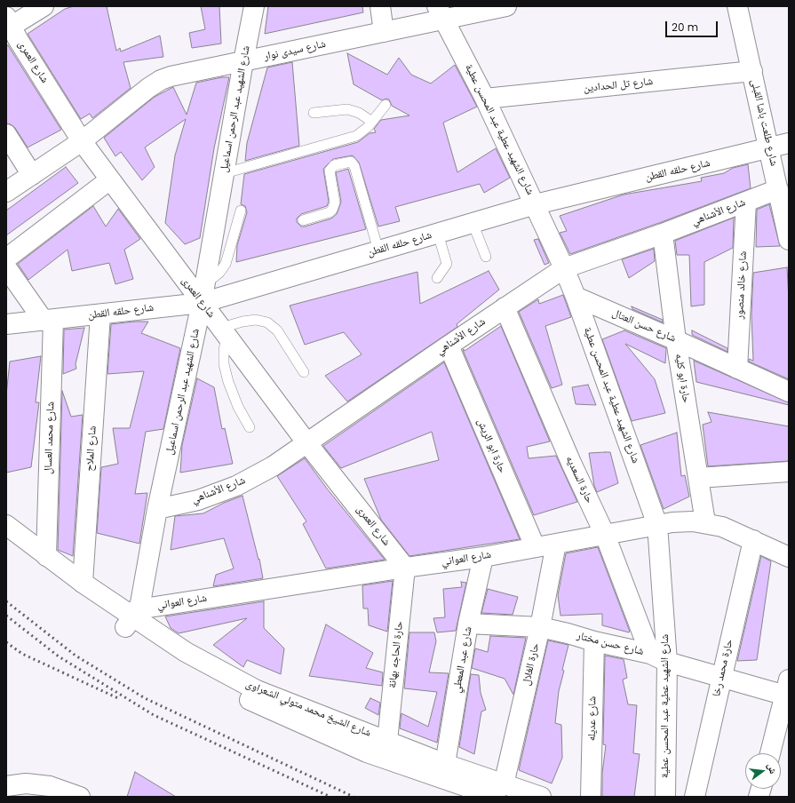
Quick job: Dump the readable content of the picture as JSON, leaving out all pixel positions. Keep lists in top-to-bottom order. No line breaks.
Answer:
{"streets":{"street":["شارع سيدى نوار","شارع العمرى","شارع تل الحدادين","شارع الشهيد عبد الرحمن اسماعيل","شارع طلعت باشا القبلى","شارع الشهيد عطية عبد المحسن عطية","شارع حلقه القطن","شارع الأشناهي","شارع خالد منصور","شارع حسن العتال","حارة ابو كليه","شارع محمد العسال","حارة ابو الريش","شارع الملاح","حارة السعديه","شارع العواني","شارع حسن مختار","حارة الحاجه بهانة","شارع عبد المعطي","حارة الغلال","حارة محمد رخا","شارع الشيخ محمد متولي الشعراوى","شارع عديله"]},"crossings":[["شارع سيدى نوار","شارع العمرى"],["شارع سيدى نوار","شارع الشهيد عبد الرحمن اسماعيل"],["شارع سيدى نوار","شارع الشهيد عطية عبد المحسن عطية"],["شارع العمرى","شارع الشهيد عبد الرحمن اسماعيل"],["شارع العمرى","شارع حلقه القطن"],["شارع العمرى","شارع الأشناهي"],["شارع العمرى","شارع العواني"],["شارع العمرى","حارة الحاجه بهانة"],["شارع تل الحدادين","شارع طلعت باشا القبلى"],["شارع تل الحدادين","شارع الشهيد عطية عبد المحسن عطية"],["شارع الشهيد عبد الرحمن اسماعيل","شارع حلقه القطن"],["شارع الشهيد عبد الرحمن اسماعيل","شارع الأشناهي"],["شارع الشهيد عبد الرحمن اسماعيل","شارع العواني"],["شارع الشهيد عبد الرحمن اسماعيل","شارع الشيخ محمد متولي الشعراوى"],["شارع طلعت باشا القبلى","شارع حلقه القطن"],["شارع طلعت باشا القبلى","شارع الأشناهي"],["شارع الشهيد عطية عبد المحسن عطية","شارع حلقه القطن"],["شارع الشهيد عطية عبد المحسن عطية","شارع الأشناهي"],["شارع الشهيد عطية عبد المحسن عطية","شارع حسن العتال"],["شارع الشهيد عطية عبد المحسن عطية","شارع العواني"],["شارع الشهيد عطية عبد المحسن عطية","شارع حسن مختار"],["شارع حلقه القطن","شارع محمد العسال"],["شارع حلقه القطن","شارع الملاح"],["شارع الأشناهي","شارع خالد منصور"],["شارع الأشناهي","حارة ابو كليه"],["شارع الأشناهي","حارة ابو الريش"],["شارع الأشناهي","حارة السعديه"],["شارع خالد منصور","شارع حسن العتال"],["شارع حسن العتال","حارة ابو كليه"],["حارة ابو كليه","شارع العواني"],["شارع محمد العسال","شارع الشيخ محمد متولي الشعراوى"],["حارة ابو الريش","شارع العواني"],["شارع الملاح","شارع الشيخ محمد متولي الشعراوى"],["حارة السعديه","شارع العواني"],["حارة السعديه","شارع حسن مختار"],["شارع العواني","حارة الحاجه بهانة"],["شارع العواني","شارع عبد المعطي"],["شارع العواني","حارة الغلال"],["شارع العواني","حارة محمد رخا"],["شارع العواني","شارع الشيخ محمد متولي الشعراوى"],["شارع حسن مختار","شارع عبد المعطي"],["شارع حسن مختار","حارة الغلال"],["شارع حسن مختار","حارة محمد رخا"],["شارع حسن مختار","شارع عديله"],["حارة الحاجه بهانة","شارع الشيخ محمد متولي الشعراوى"],["شارع عبد المعطي","شارع الشيخ محمد متولي الشعراوى"],["حارة الغلال","شارع الشيخ محمد متولي الشعراوى"]],"scale_bar":"20 m","north":"right"}
